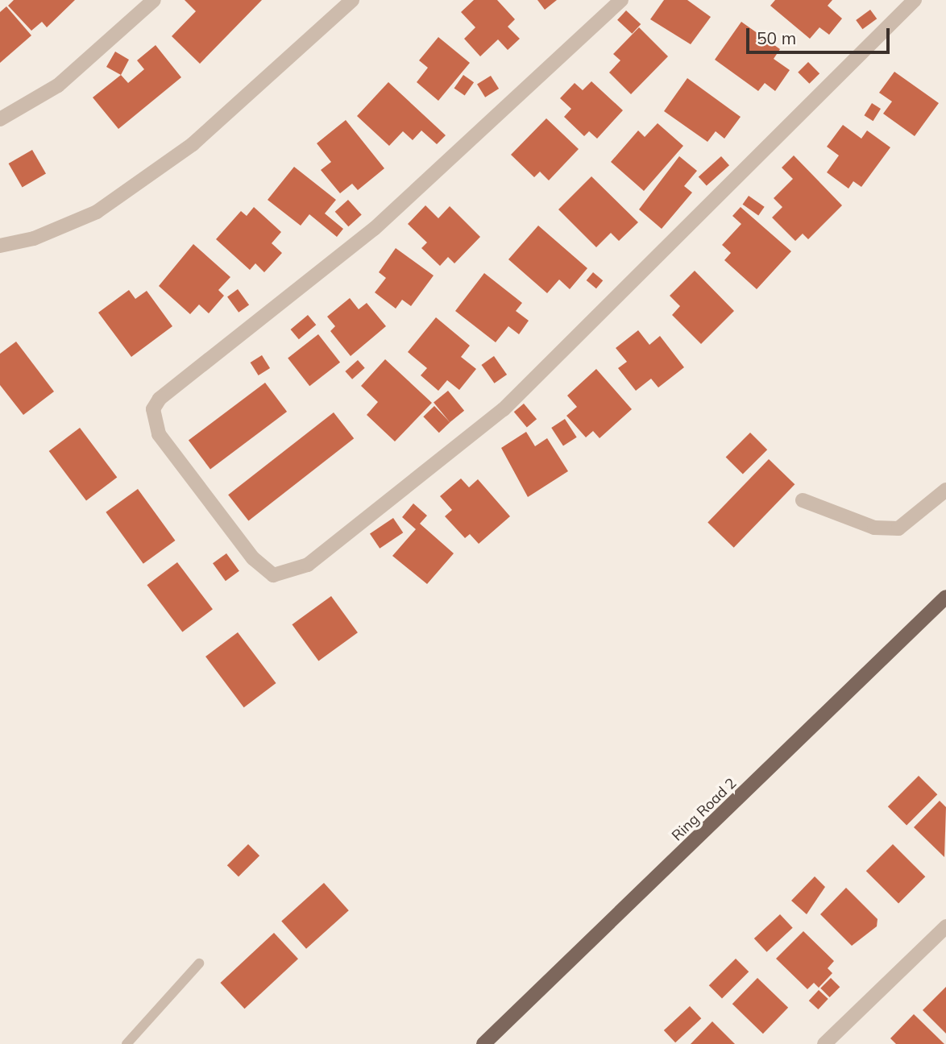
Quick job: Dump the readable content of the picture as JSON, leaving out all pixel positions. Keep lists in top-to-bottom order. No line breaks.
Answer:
{"streets":{"main road":["Ring Road 2"]},"scale_bar":"50 m"}
